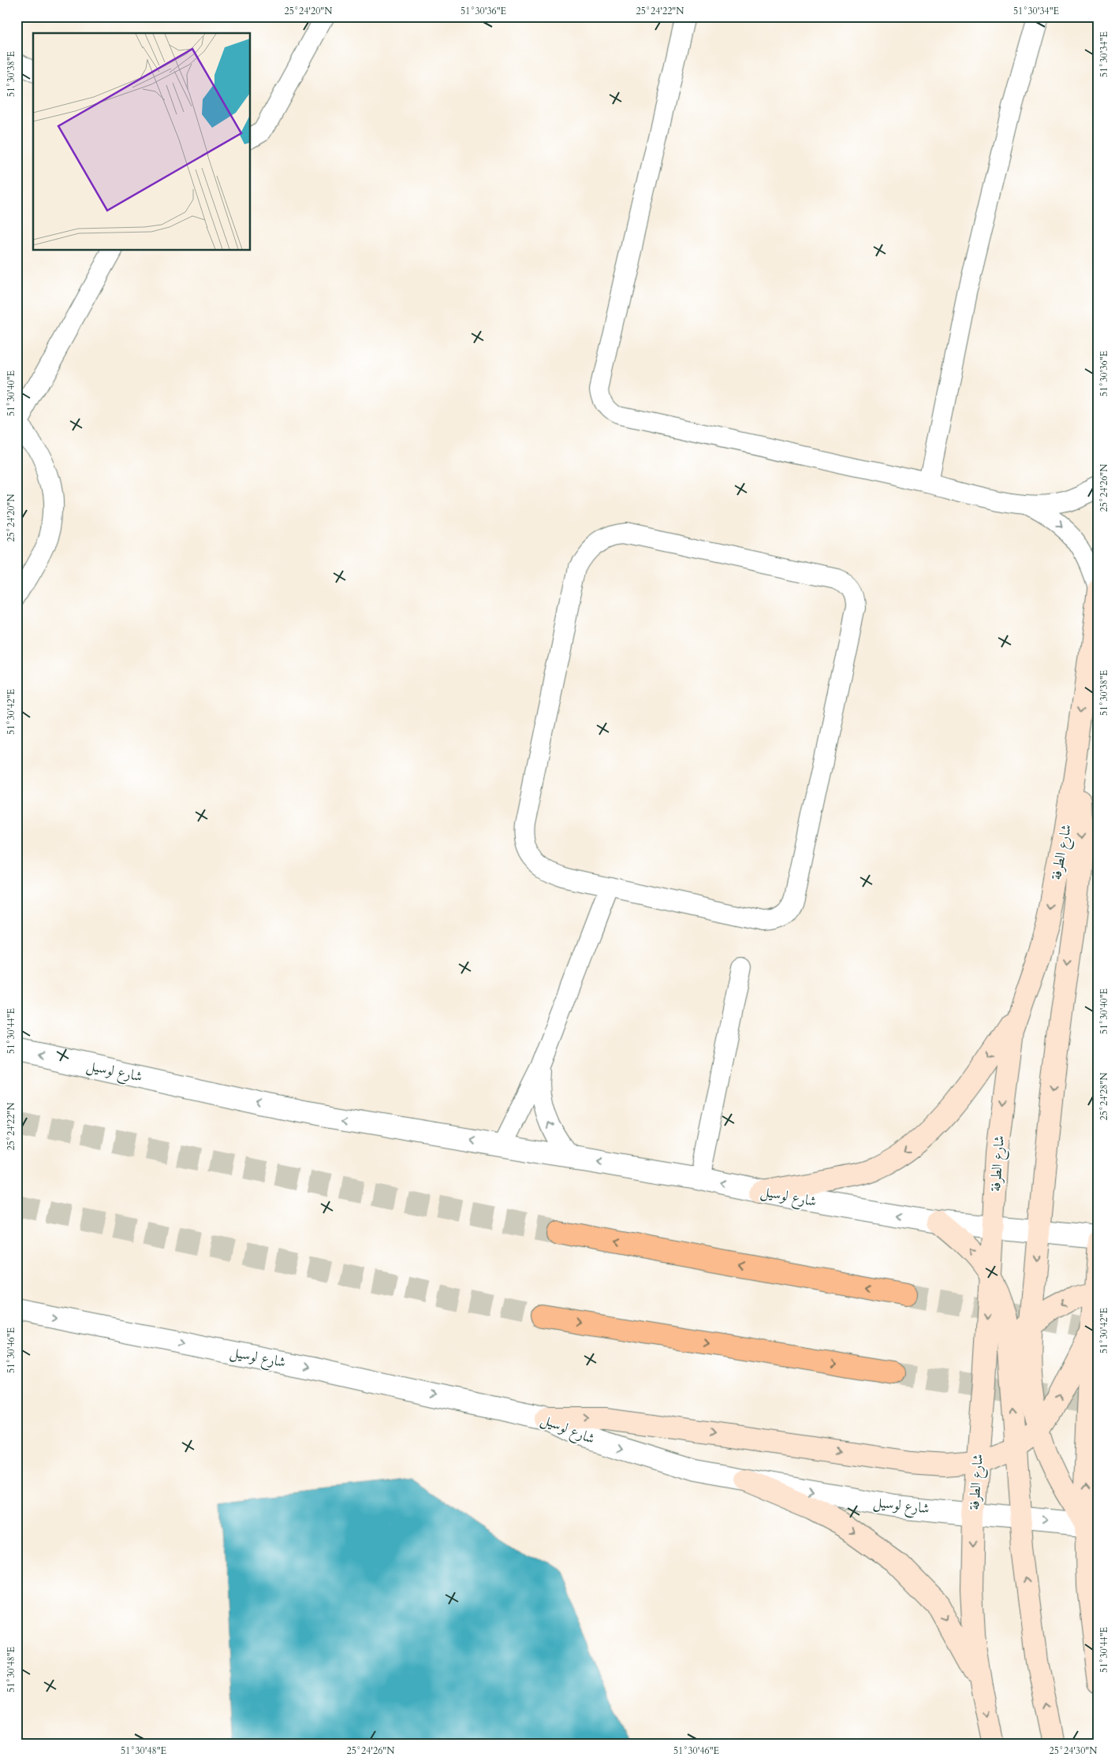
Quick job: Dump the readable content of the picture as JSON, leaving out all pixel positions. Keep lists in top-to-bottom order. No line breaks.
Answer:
{"streets":{"main road":["شارع الطرفة"],"street":["شارع لوسيل"]},"crossings":[["شارع الطرفة","شارع لوسيل"]],"coordinates":["25°24'20\"N","51°30'36\"E","25°24'22\"N","51°30'34\"E","51°30'38\"E","51°30'40\"E","25°24'26\"N","51°30'42\"E","51°30'44\"E","25°24'28\"N","51°30'46\"E","51°30'48\"E","25°24'30\"N"]}
